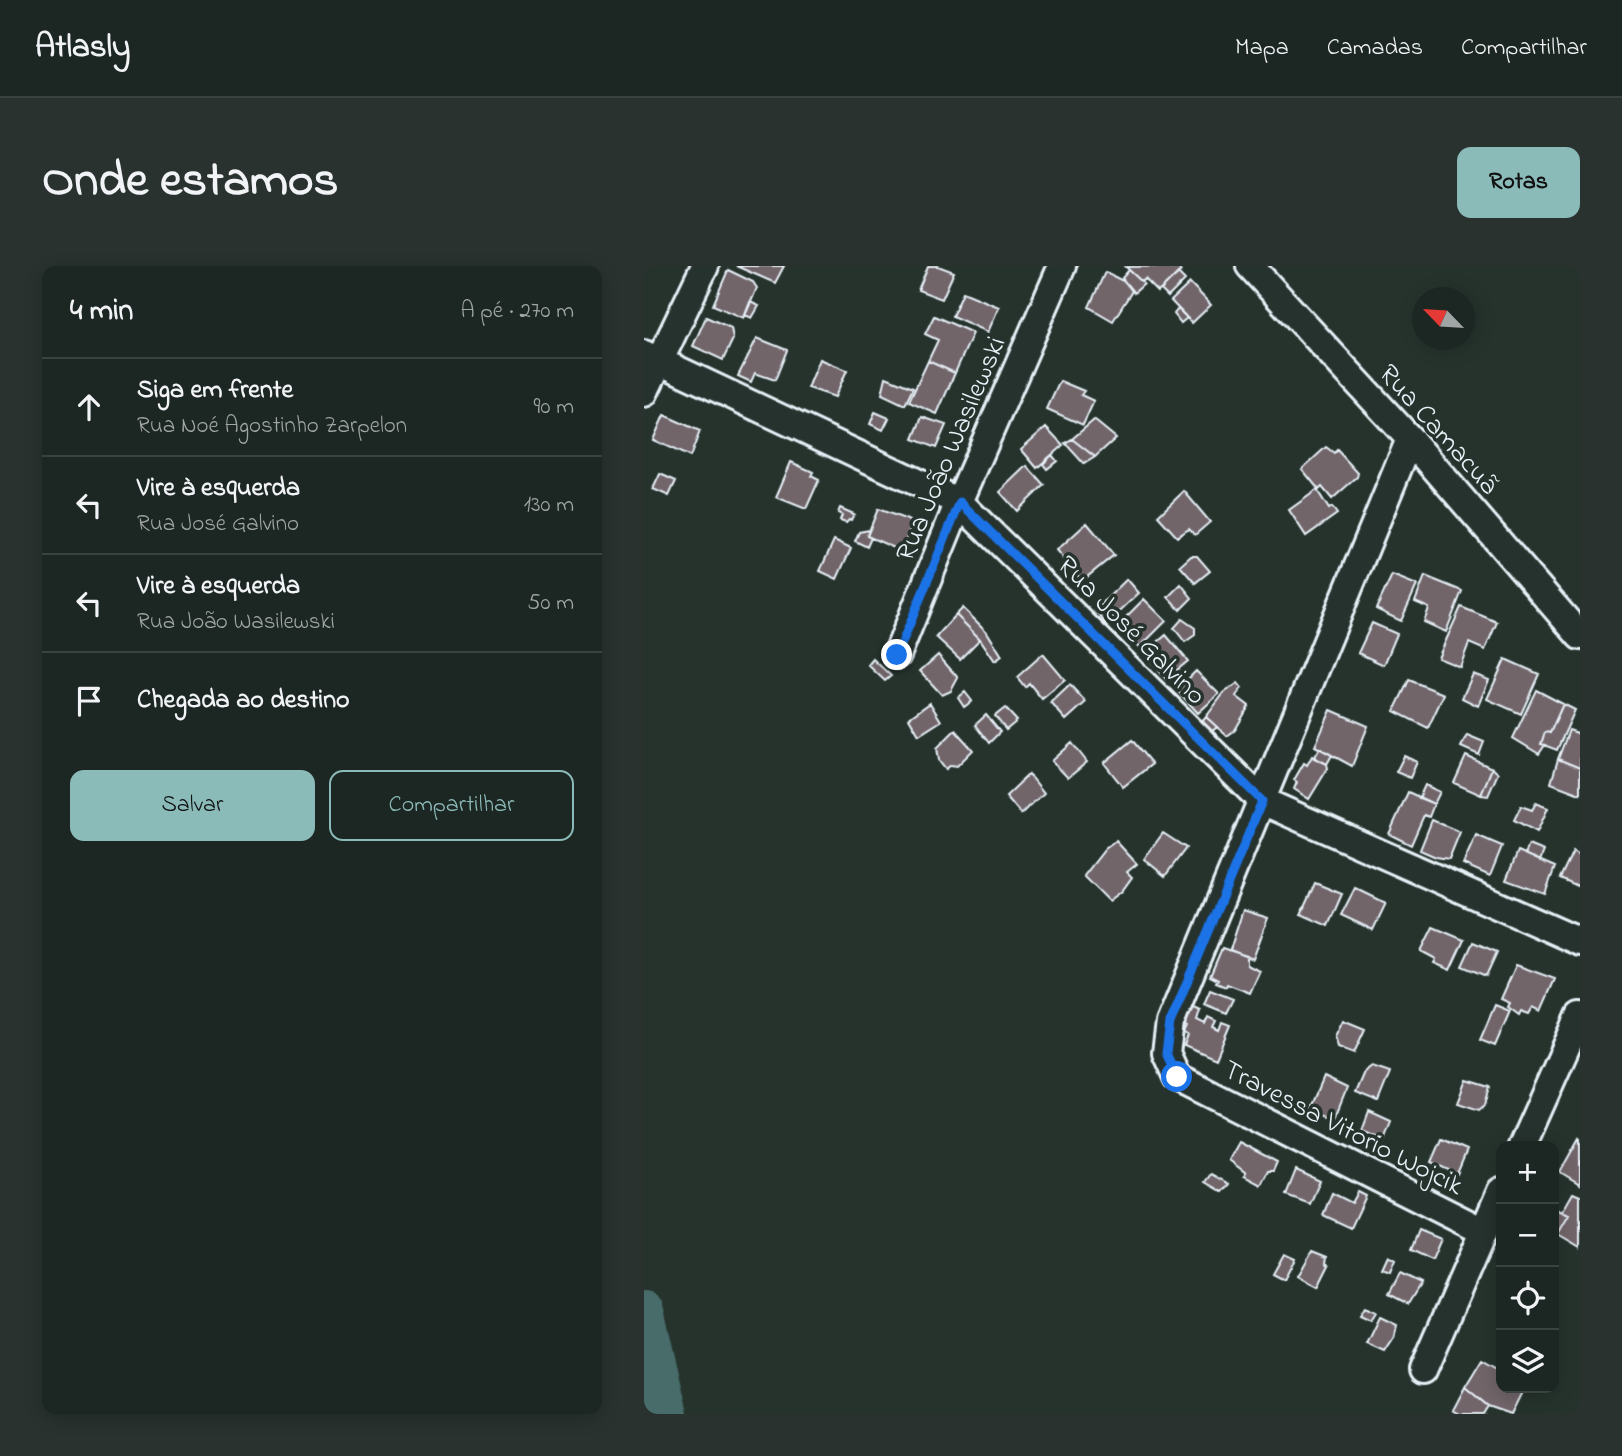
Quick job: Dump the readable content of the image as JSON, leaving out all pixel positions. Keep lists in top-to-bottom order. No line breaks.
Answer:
{"streets":{"street":["Rua Camacuã","Rua João Wasilewski","Rua José Galvino","Travessa Vitorio Wojcik"]},"crossings":[["Rua João Wasilewski","Rua José Galvino"],["Rua José Galvino","Travessa Vitorio Wojcik"]],"north":"top left","page":{"header":"Atlasly","nav":["Mapa","Camadas","Compartilhar"],"title":"Onde estamos","buttons":["Rotas",["Salvar","Compartilhar"]],"heading":["4 min","A pé · 270 m"],"list":[["Siga em frente","Rua Noé Agostinho Zarpelon","90 m"],["Vire à esquerda","Rua José Galvino","130 m"],["Vire à esquerda","Rua João Wasilewski","50 m"],"Chegada ao destino"],"map_buttons":["+","−"]}}
